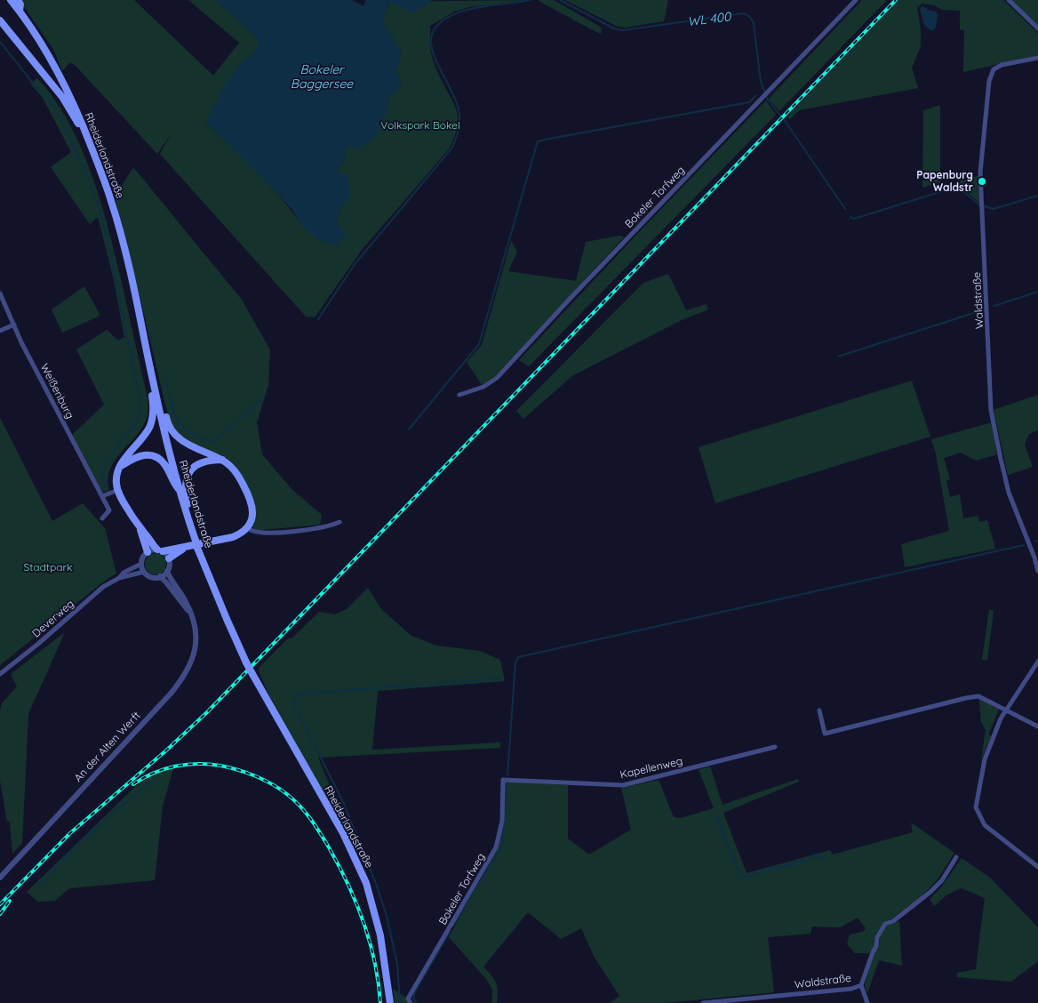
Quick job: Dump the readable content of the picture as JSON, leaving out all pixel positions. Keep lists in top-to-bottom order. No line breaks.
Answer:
{"streets":{"main road":["Rheiderlandstraße"],"street":["Bokeler Torfweg","Waldstraße","Weißenburg","Deverweg","An der Alten Werft","Kapellenweg"]},"crossings":[["Bokeler Torfweg","Kapellenweg"],["Deverweg","An der Alten Werft"]],"water":["WL 400","Bokeler Baggersee"],"parks":["Volkspark Bokel","Stadtpark"],"places":["Papenburg Waldstr"]}
